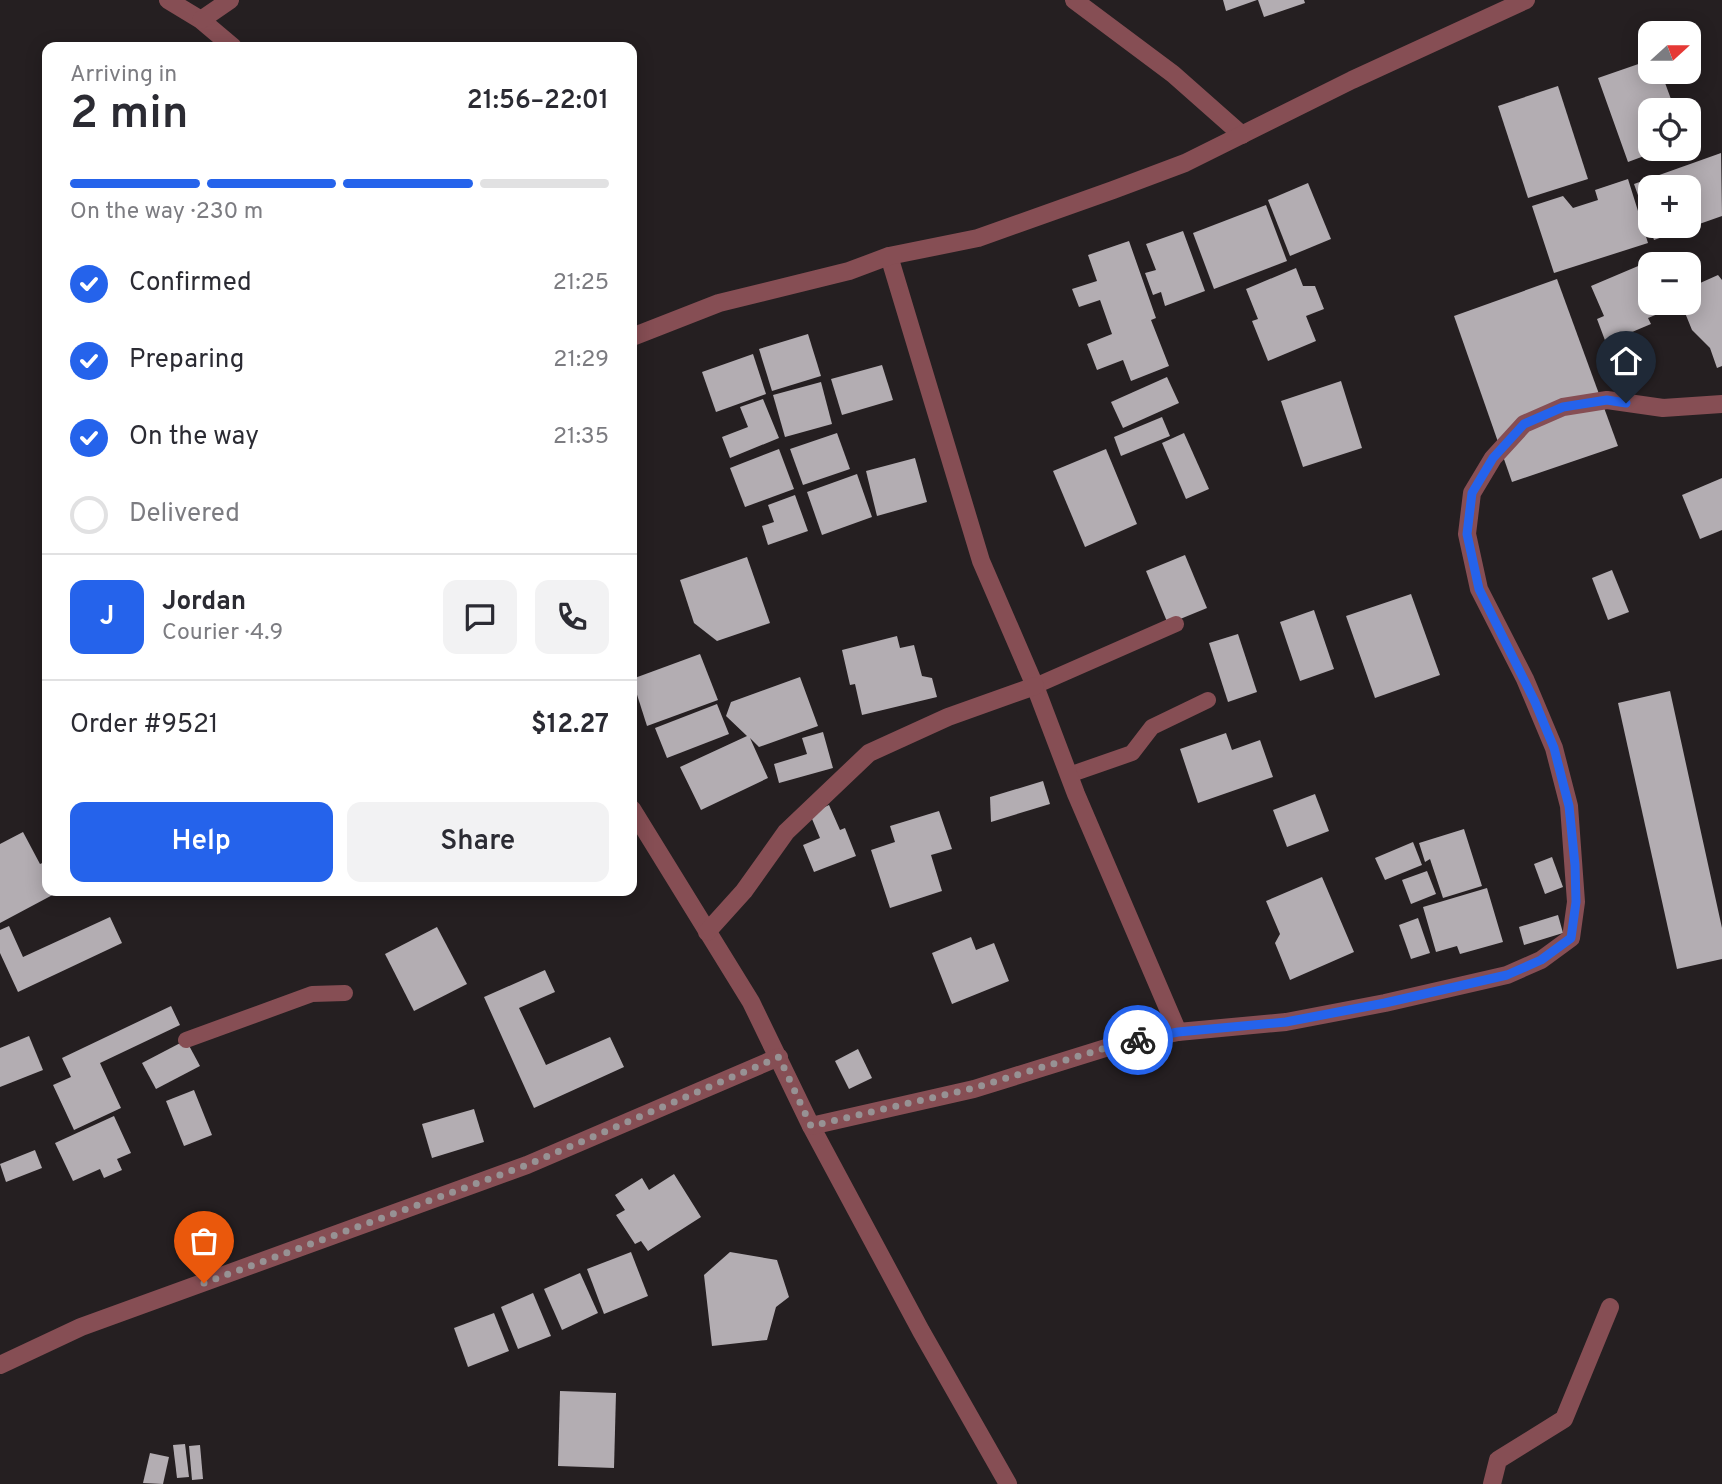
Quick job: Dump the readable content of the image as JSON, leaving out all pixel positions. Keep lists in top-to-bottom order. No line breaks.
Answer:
{"north":"right","page":{"map_buttons":["+","−"],"heading":["2 min","Arriving in","21:56–22:01"],"panel":["Jordan","Courier · 4.9","Order #9521","$12.27"],"bar":"On the way · 230 m","list":[["Confirmed","21:25"],["Preparing","21:29"],["On the way","21:35"],"Delivered"],"round":"J","buttons":["Help","Share"]}}
